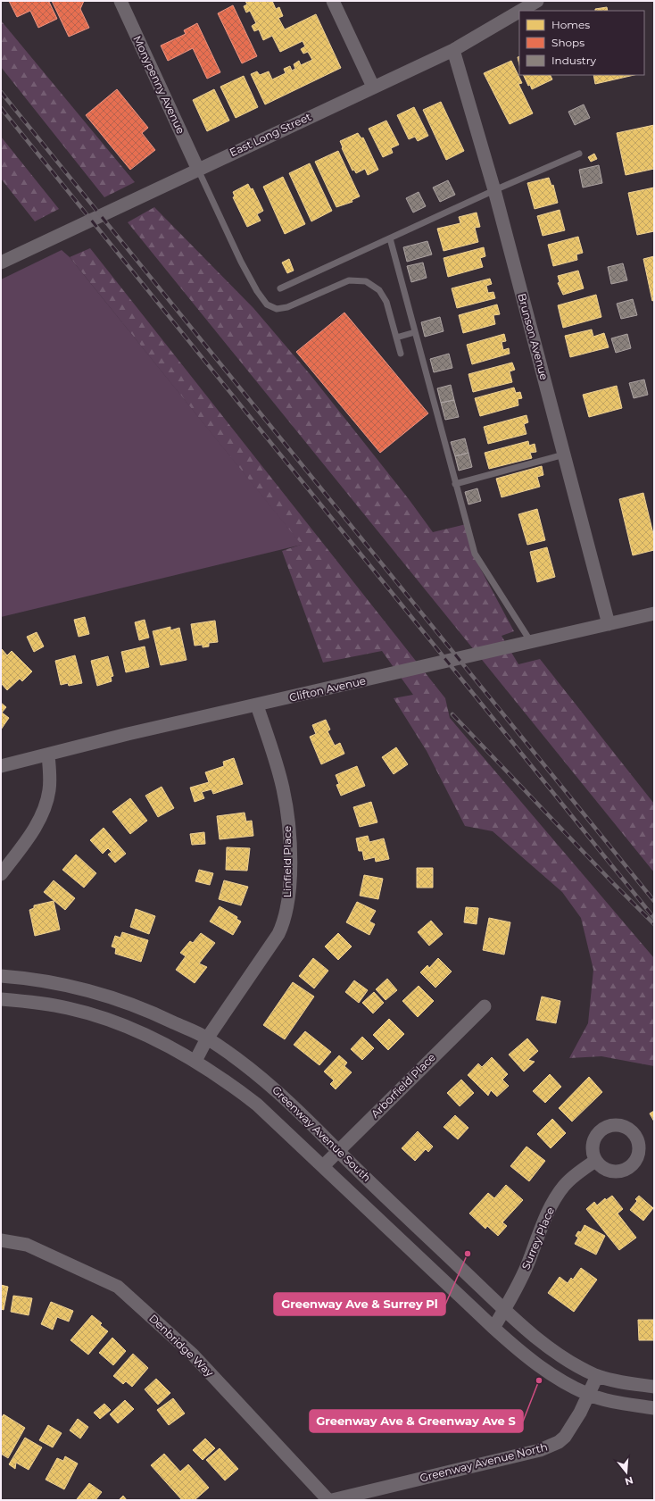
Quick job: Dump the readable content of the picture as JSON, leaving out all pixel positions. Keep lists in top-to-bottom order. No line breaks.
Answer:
{"streets":{"street":["Monypenny Avenue","East Long Street","Brunson Avenue","Clifton Avenue","Linfield Place","Arborfield Place","Greenway Avenue South","Surrey Place","Denbridge Way","Greenway Avenue North"]},"crossings":[["Monypenny Avenue","East Long Street"],["East Long Street","Brunson Avenue"],["Brunson Avenue","Clifton Avenue"],["Clifton Avenue","Linfield Place"],["Linfield Place","Greenway Avenue South"],["Arborfield Place","Greenway Avenue South"],["Greenway Avenue South","Surrey Place"],["Greenway Avenue South","Greenway Avenue North"]],"places":["Greenway Ave & Surrey Pl","Greenway Ave & Greenway Ave S"],"legend":["Homes","Shops","Industry"],"north":"bottom"}
